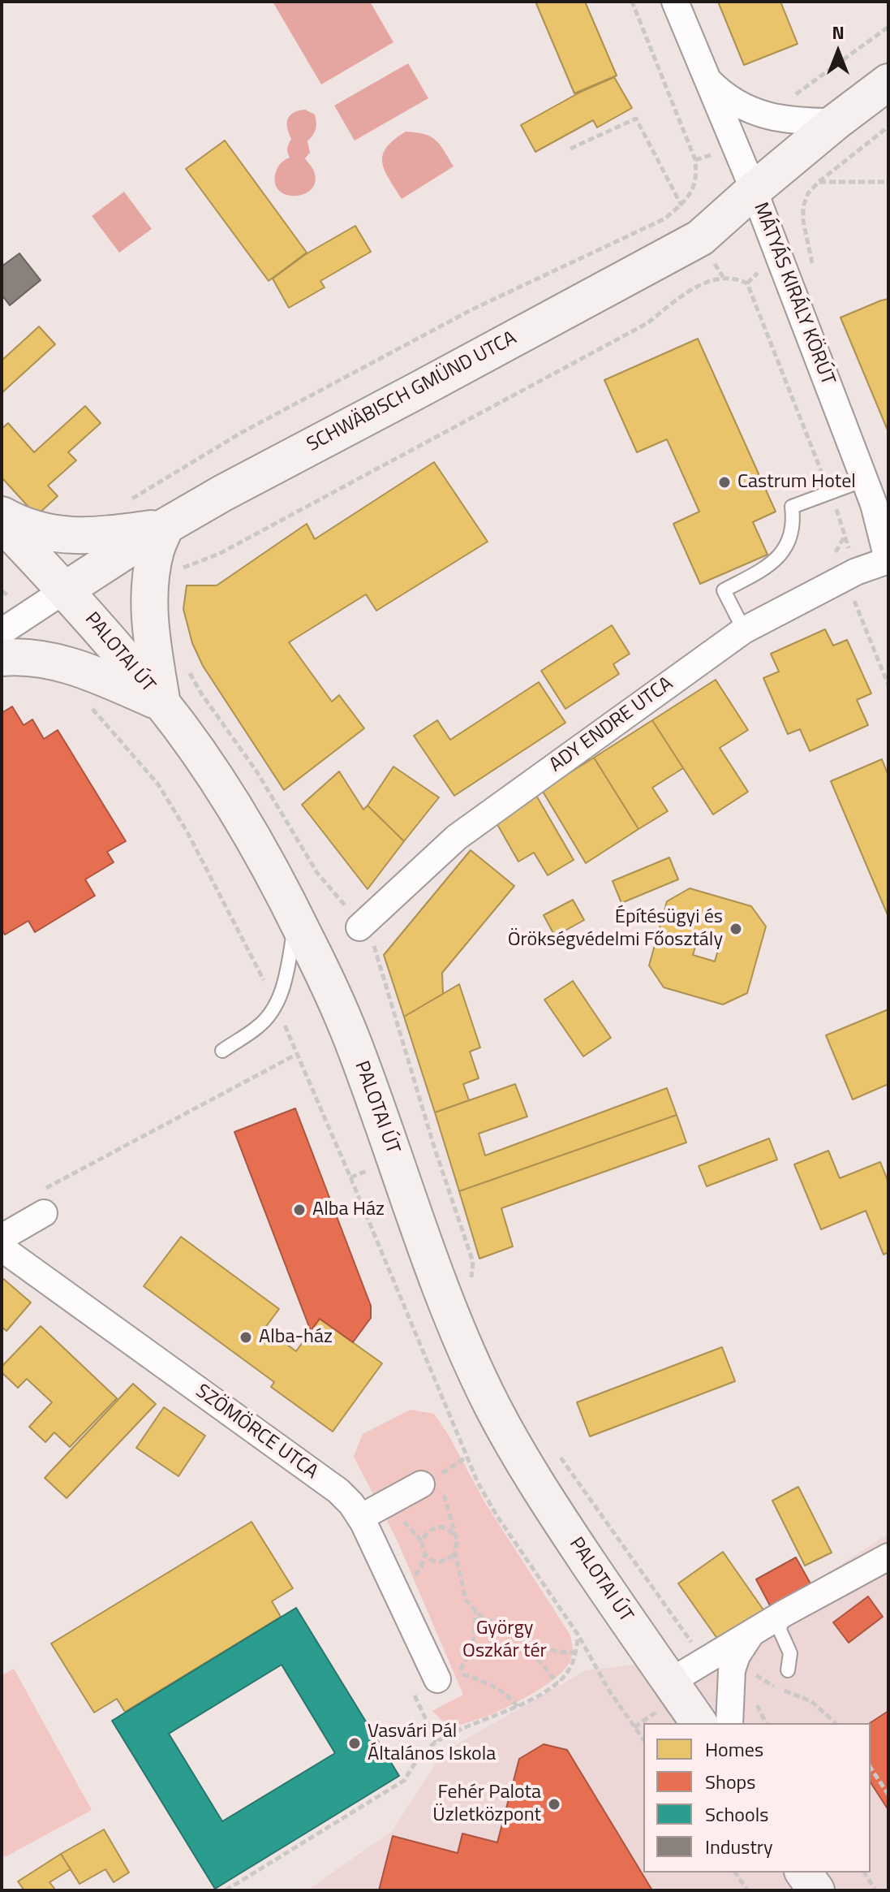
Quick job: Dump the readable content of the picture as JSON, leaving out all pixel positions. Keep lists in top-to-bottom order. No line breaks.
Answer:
{"streets":{"main road":["MÁTYÁS KIRÁLY KÖRÚT","SCHWÄBISCH GMÜND UTCA","PALOTAI ÚT"],"street":["ADY ENDRE UTCA","SZÖMÖRCE UTCA"]},"crossings":[["MÁTYÁS KIRÁLY KÖRÚT","SCHWÄBISCH GMÜND UTCA"],["MÁTYÁS KIRÁLY KÖRÚT","ADY ENDRE UTCA"],["SCHWÄBISCH GMÜND UTCA","PALOTAI ÚT"]],"parks":["György Oszkár tér"],"places":["Castrum Hotel","Építésügyi és Örökségvédelmi Főosztály","Alba Ház","Alba-ház","Vasvári Pál Általános Iskola","Fehér Palota Üzletközpont"],"legend":["Homes","Shops","Schools","Industry"],"north":"top"}
